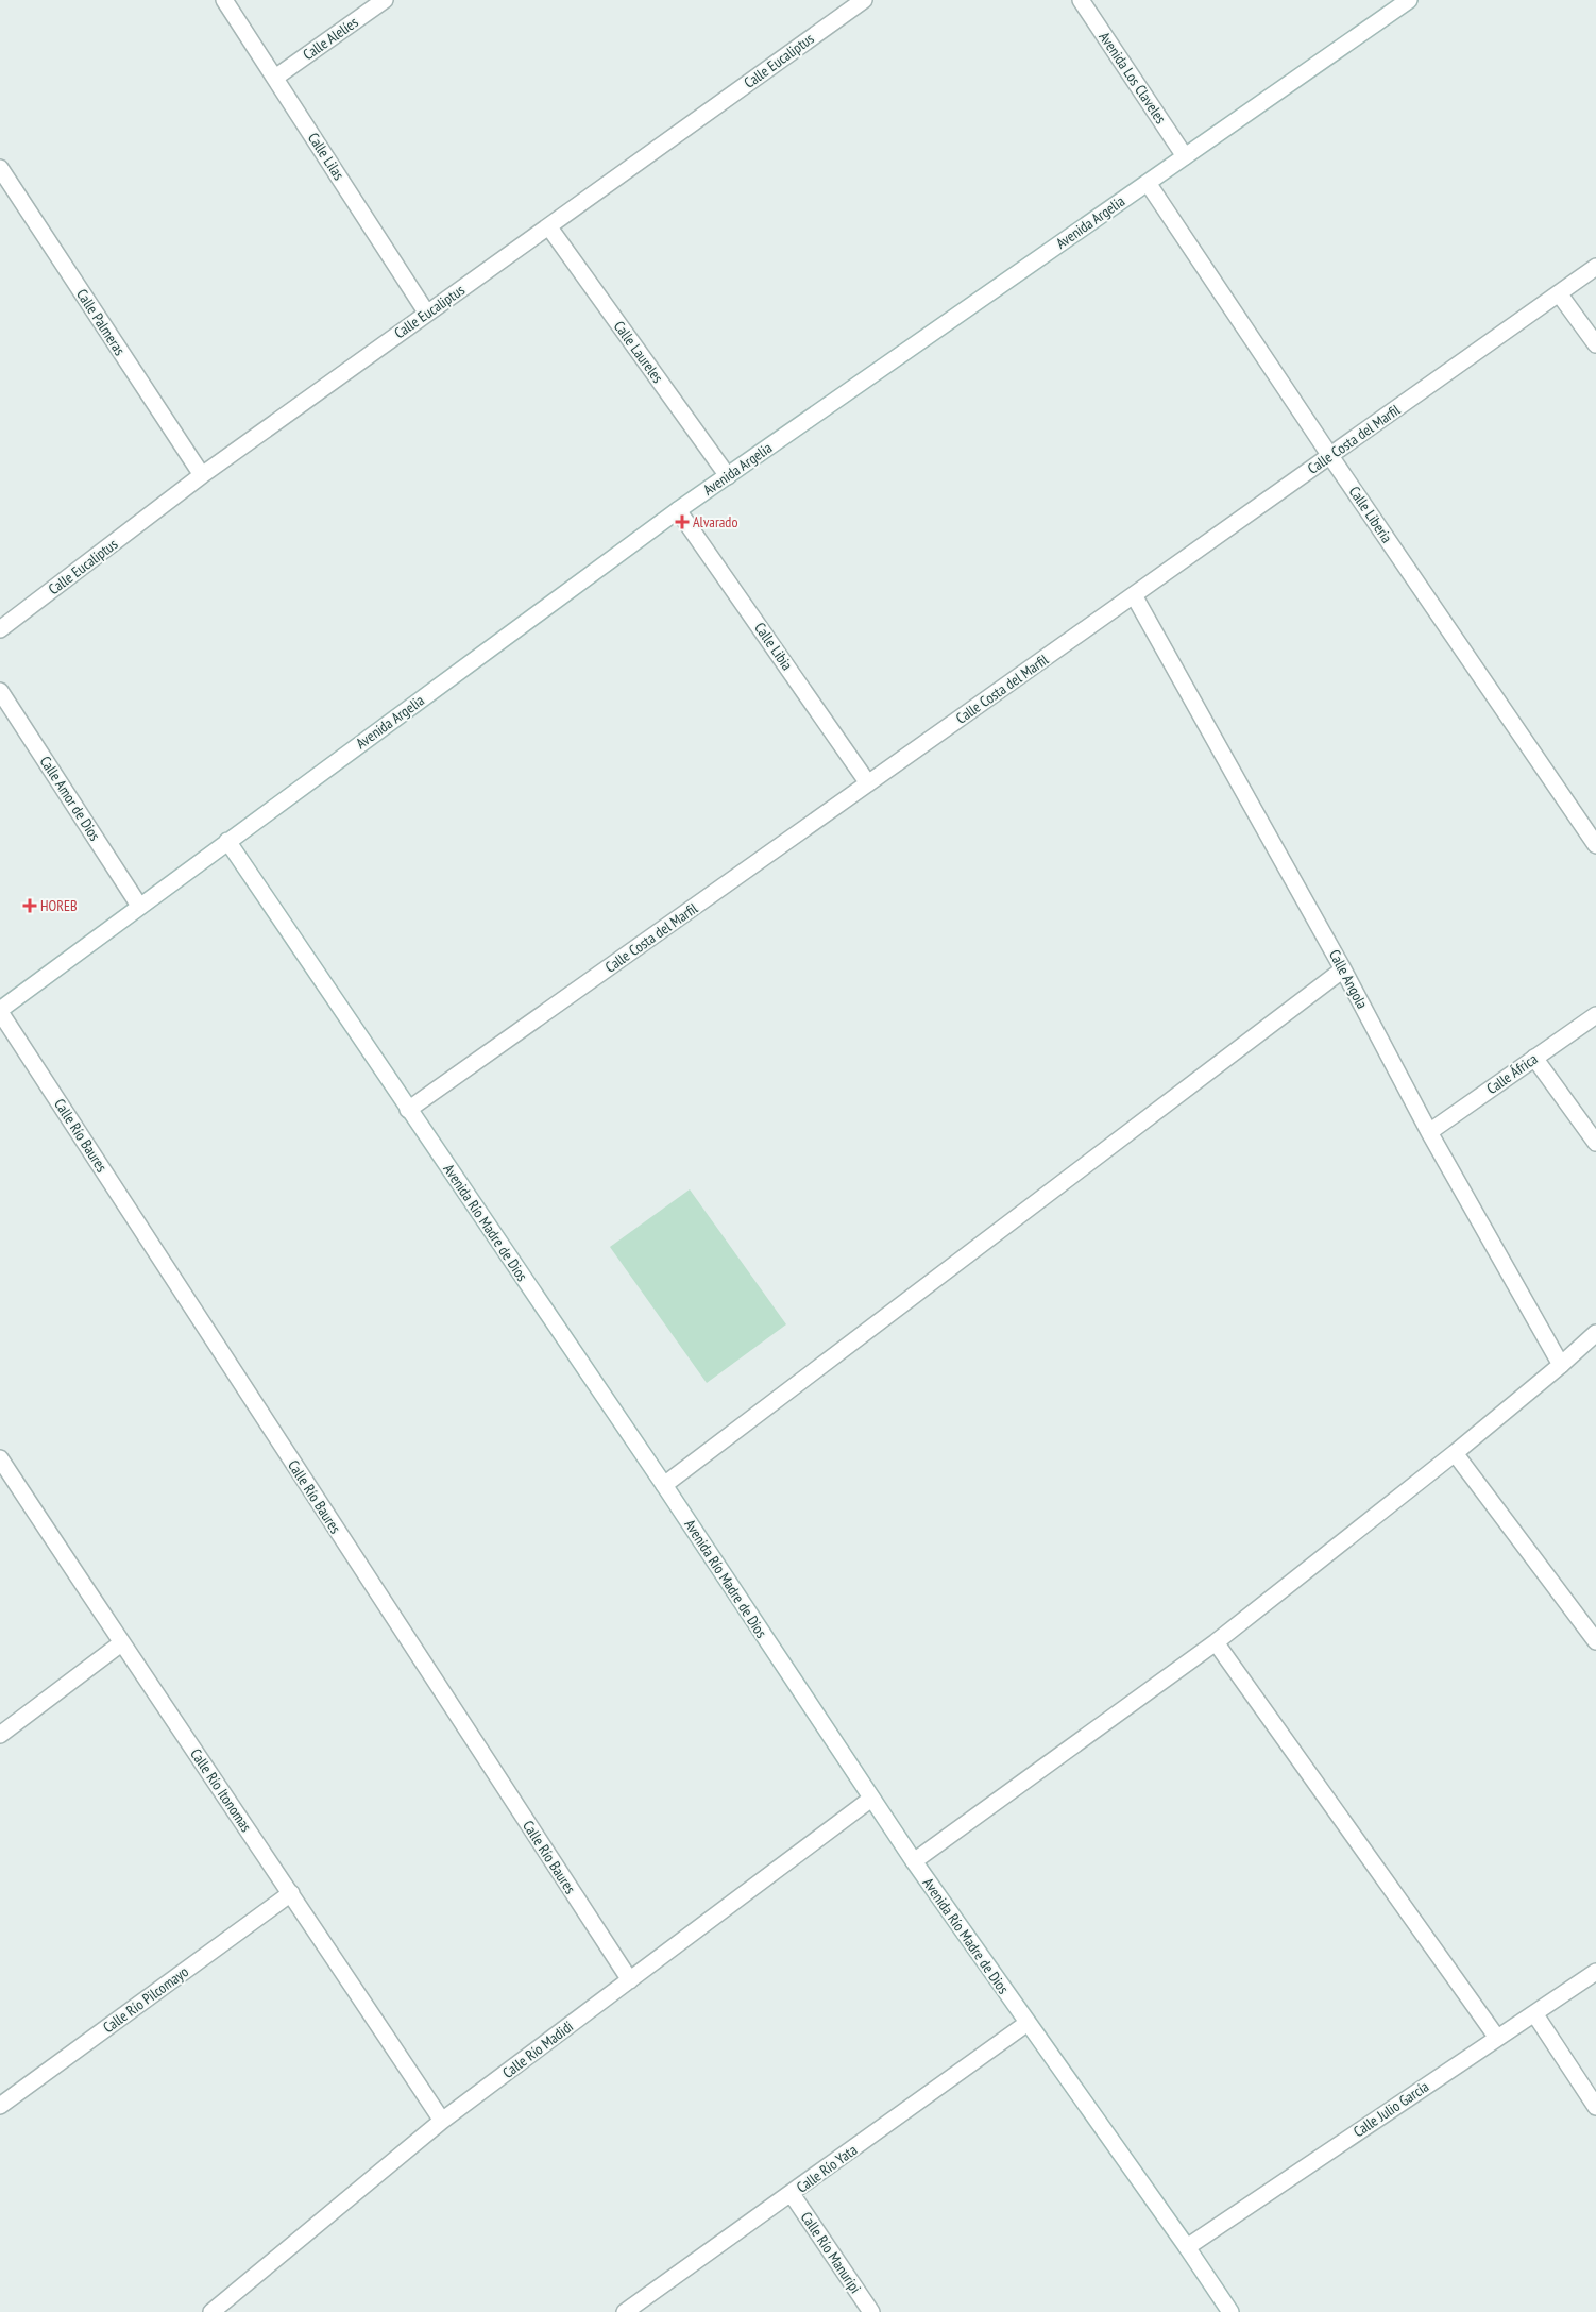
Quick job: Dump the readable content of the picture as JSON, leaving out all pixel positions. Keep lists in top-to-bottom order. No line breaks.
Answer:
{"streets":{"street":["Calle Alelíes","Calle Eucaliptus","Avenida Los Claveles","Calle Lilas","Avenida Argelia","Calle Palmeras","Calle Laureles","Calle Costa del Marfil","Calle Liberia","Calle Libia","Calle Amor de Dios","Calle Angola","Calle África","Calle Río Baures","Avenida Río Madre de Dios","Calle Río Itonomas","Calle Río Pilcomayo","Calle Río Madidi","Calle Julio García","Calle Río Yata","Calle Río Manuripi"]},"crossings":[["Calle Alelíes","Calle Lilas"],["Calle Eucaliptus","Calle Lilas"],["Calle Eucaliptus","Calle Palmeras"],["Calle Eucaliptus","Calle Laureles"],["Avenida Los Claveles","Avenida Argelia"],["Avenida Argelia","Calle Laureles"],["Avenida Argelia","Calle Liberia"],["Avenida Argelia","Calle Libia"],["Avenida Argelia","Calle Amor de Dios"],["Avenida Argelia","Calle Río Baures"],["Avenida Argelia","Avenida Río Madre de Dios"],["Calle Costa del Marfil","Calle Liberia"],["Calle Costa del Marfil","Calle Libia"],["Calle Costa del Marfil","Calle Angola"],["Calle Costa del Marfil","Avenida Río Madre de Dios"],["Calle Angola","Calle África"],["Calle Río Baures","Calle Río Madidi"],["Avenida Río Madre de Dios","Calle Río Madidi"],["Avenida Río Madre de Dios","Calle Julio García"],["Avenida Río Madre de Dios","Calle Río Yata"],["Calle Río Itonomas","Calle Río Pilcomayo"],["Calle Río Itonomas","Calle Río Madidi"],["Calle Río Yata","Calle Río Manuripi"]],"places":{"health":["Alvarado","HOREB"]}}
